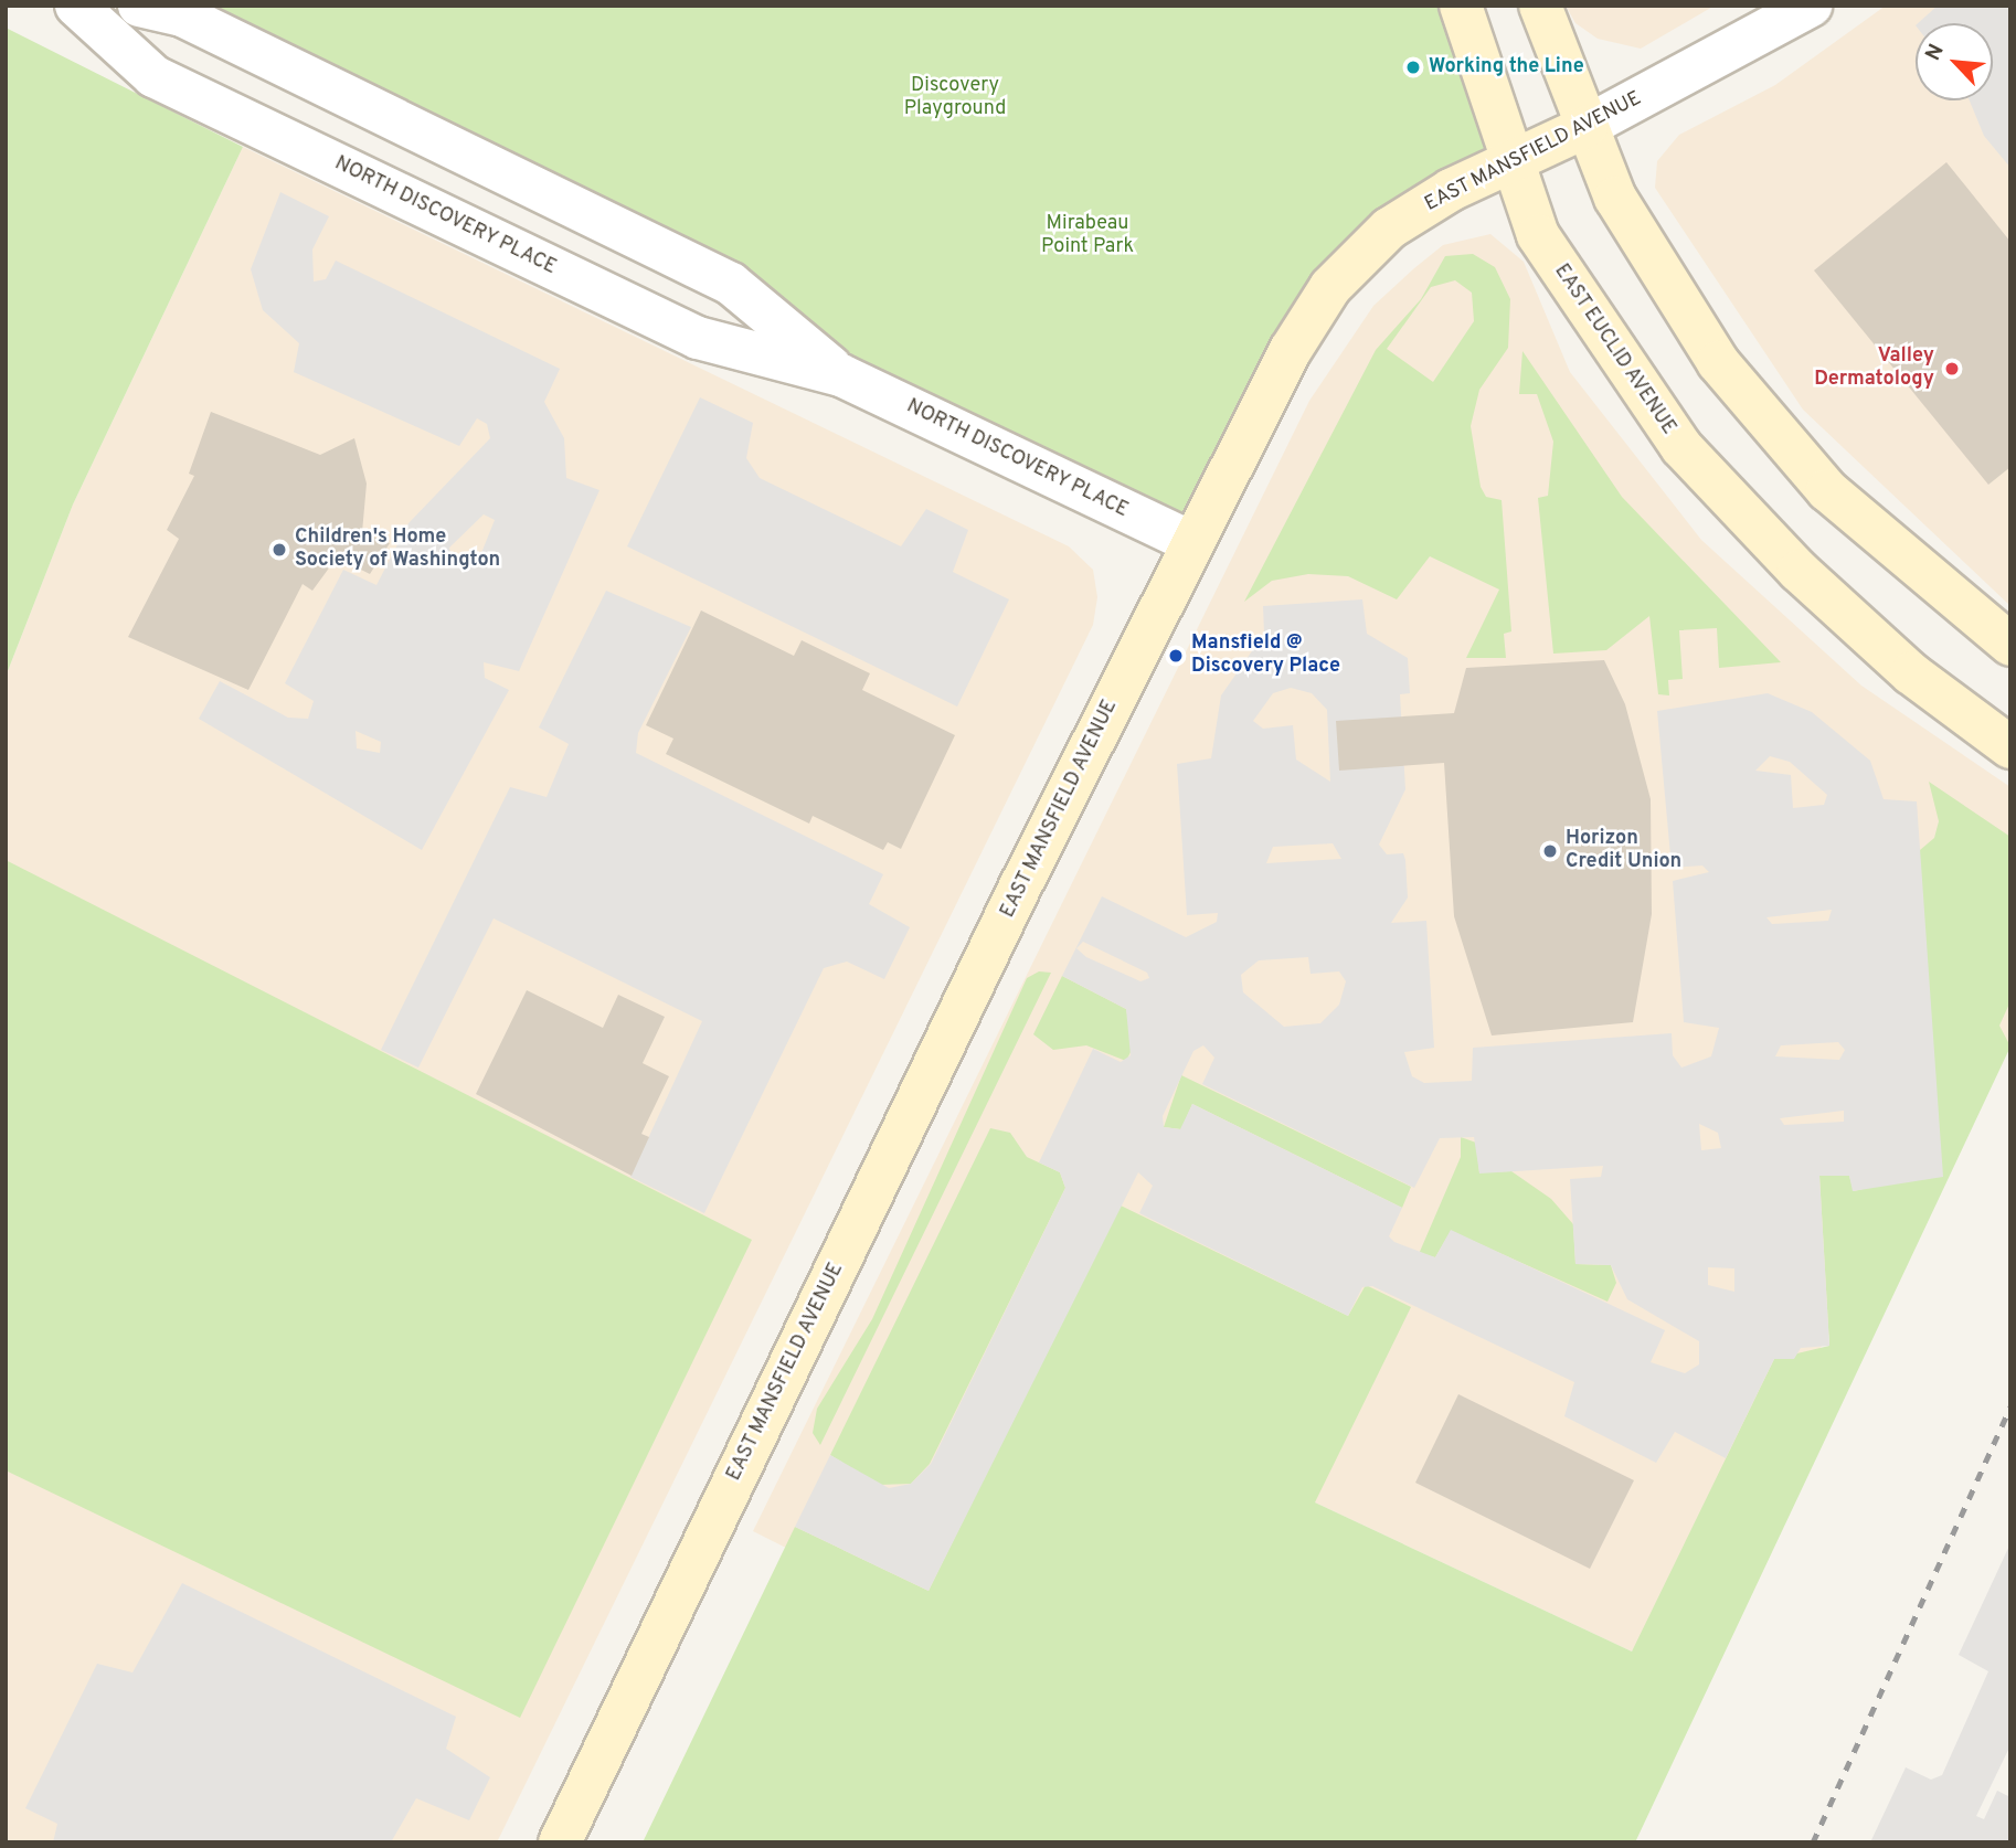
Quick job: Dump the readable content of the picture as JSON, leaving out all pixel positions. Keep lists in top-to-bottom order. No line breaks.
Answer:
{"streets":{"street":["EAST MANSFIELD AVENUE","NORTH DISCOVERY PLACE","EAST EUCLID AVENUE"]},"crossings":[["EAST MANSFIELD AVENUE","NORTH DISCOVERY PLACE"],["EAST MANSFIELD AVENUE","EAST EUCLID AVENUE"]],"parks":["Discovery Playground","Mirabeau Point Park"],"places":["Working the Line","Valley Dermatology","Children's Home Society of Washington","Mansfield @ Discovery Place","Horizon Credit Union"],"north":"top left"}
